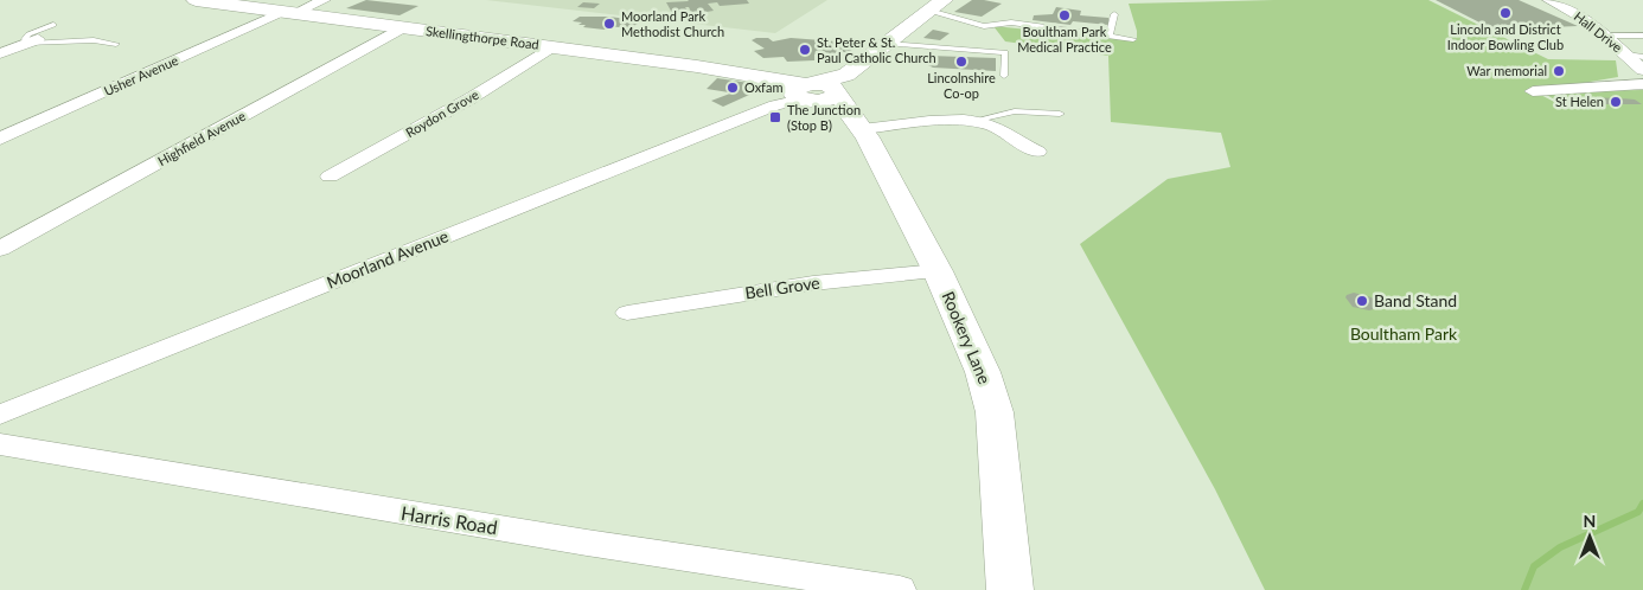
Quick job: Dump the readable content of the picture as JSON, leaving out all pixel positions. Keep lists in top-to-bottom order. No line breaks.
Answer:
{"streets":{"street":["Hall Drive","Skellingthorpe Road","Usher Avenue","Roydon Grove","Highfield Avenue","Moorland Avenue","Bell Grove","Rookery Lane","Harris Road"]},"crossings":[["Skellingthorpe Road","Usher Avenue"],["Skellingthorpe Road","Roydon Grove"],["Skellingthorpe Road","Highfield Avenue"],["Skellingthorpe Road","Moorland Avenue"],["Skellingthorpe Road","Rookery Lane"],["Moorland Avenue","Rookery Lane"],["Bell Grove","Rookery Lane"]],"parks":["Boultham Park"],"places":{"other":["Lincoln and District Indoor Bowling Club","Boultham Park Medical Practice","Moorland Park Methodist Church","St. Peter & St. Paul Catholic Church","Lincolnshire Co-op","War memorial","Oxfam","St Helen","Band Stand"],"transit":["The Junction (Stop B)"]},"north":"top"}
